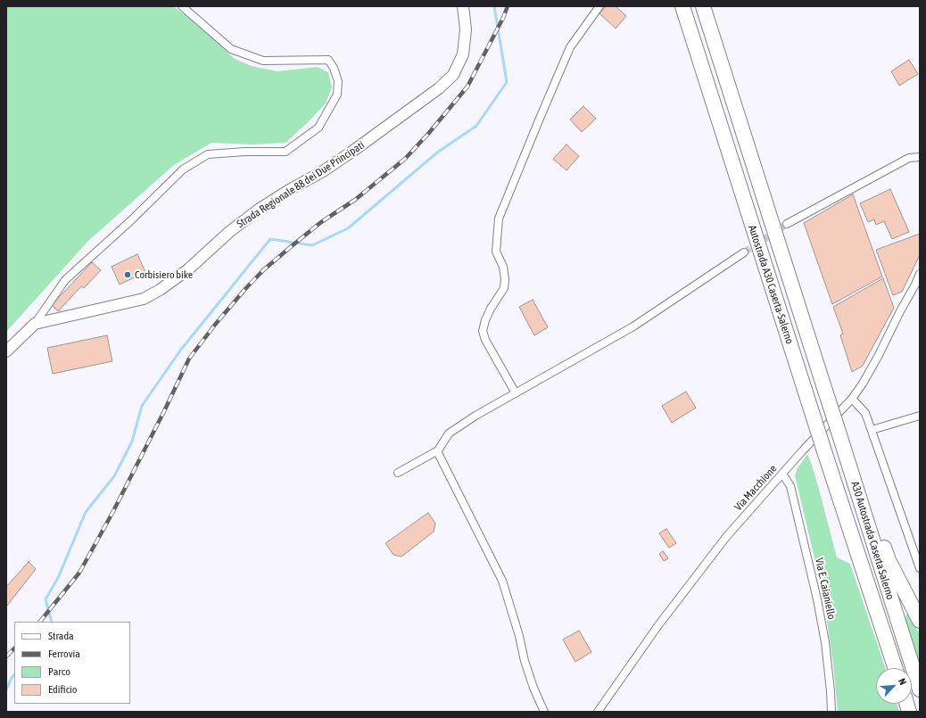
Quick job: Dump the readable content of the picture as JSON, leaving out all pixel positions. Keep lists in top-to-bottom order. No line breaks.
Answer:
{"streets":{"highway":["Autostrada A30 Caserta-Salerno","A30 Autostrada Caserta Salerno"],"main road":["Strada Regionale 88 dei Due Principati"],"street":["Via Macchione","Via E. Caianiello"]},"crossings":[["Autostrada A30 Caserta-Salerno","A30 Autostrada Caserta Salerno"],["Via Macchione","Via E. Caianiello"]],"places":["Corbisiero bike"],"legend":["Strada","Ferrovia","Parco","Edificio"],"north":"top right"}
